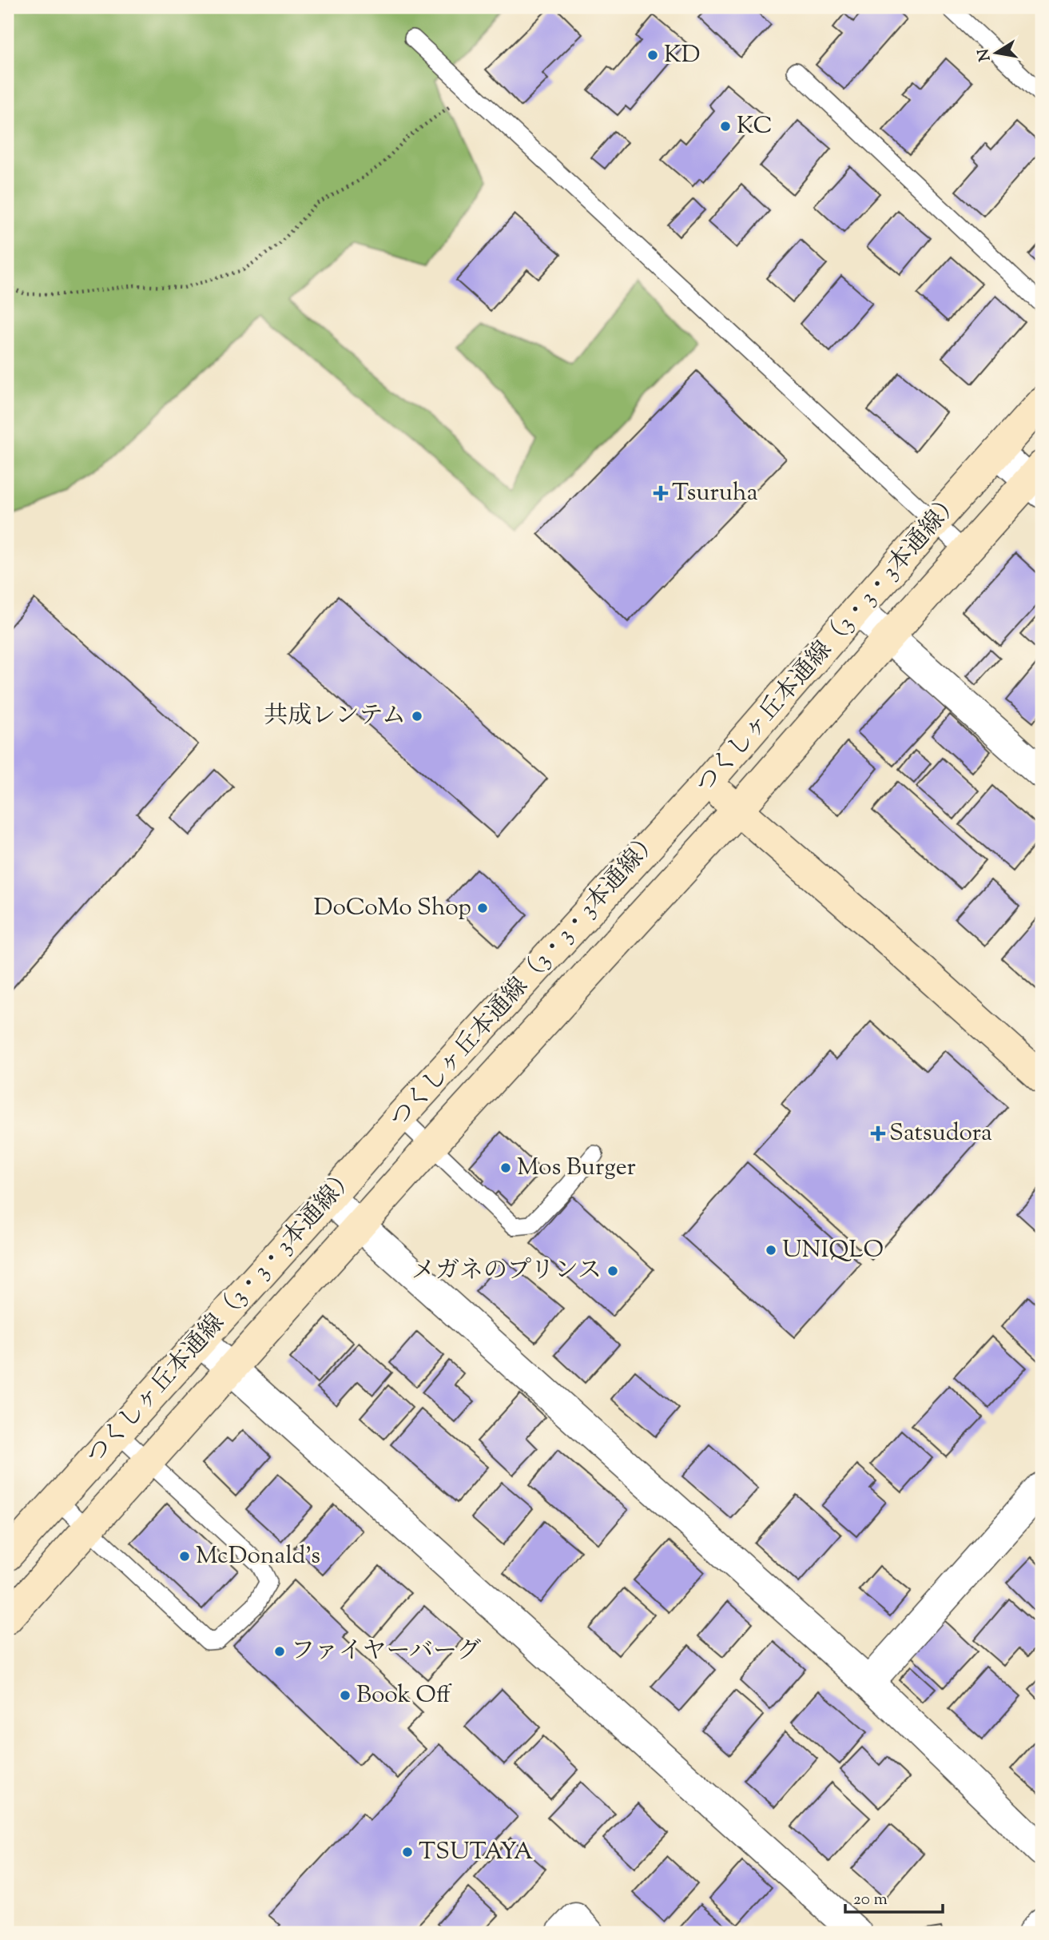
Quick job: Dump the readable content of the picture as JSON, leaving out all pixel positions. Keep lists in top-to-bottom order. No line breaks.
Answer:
{"streets":{"street":["つくしヶ丘本通線（3・3・3本通線）"]},"places":{"other":["KD","KC","共成レンテム","DoCoMo Shop","Mos Burger","UNIQLO","メガネのプリンス","McDonald's","ファイヤーバーグ","Book Off","TSUTAYA"],"health":["Tsuruha","Satsudora"]},"scale_bar":"20 m","north":"left"}
